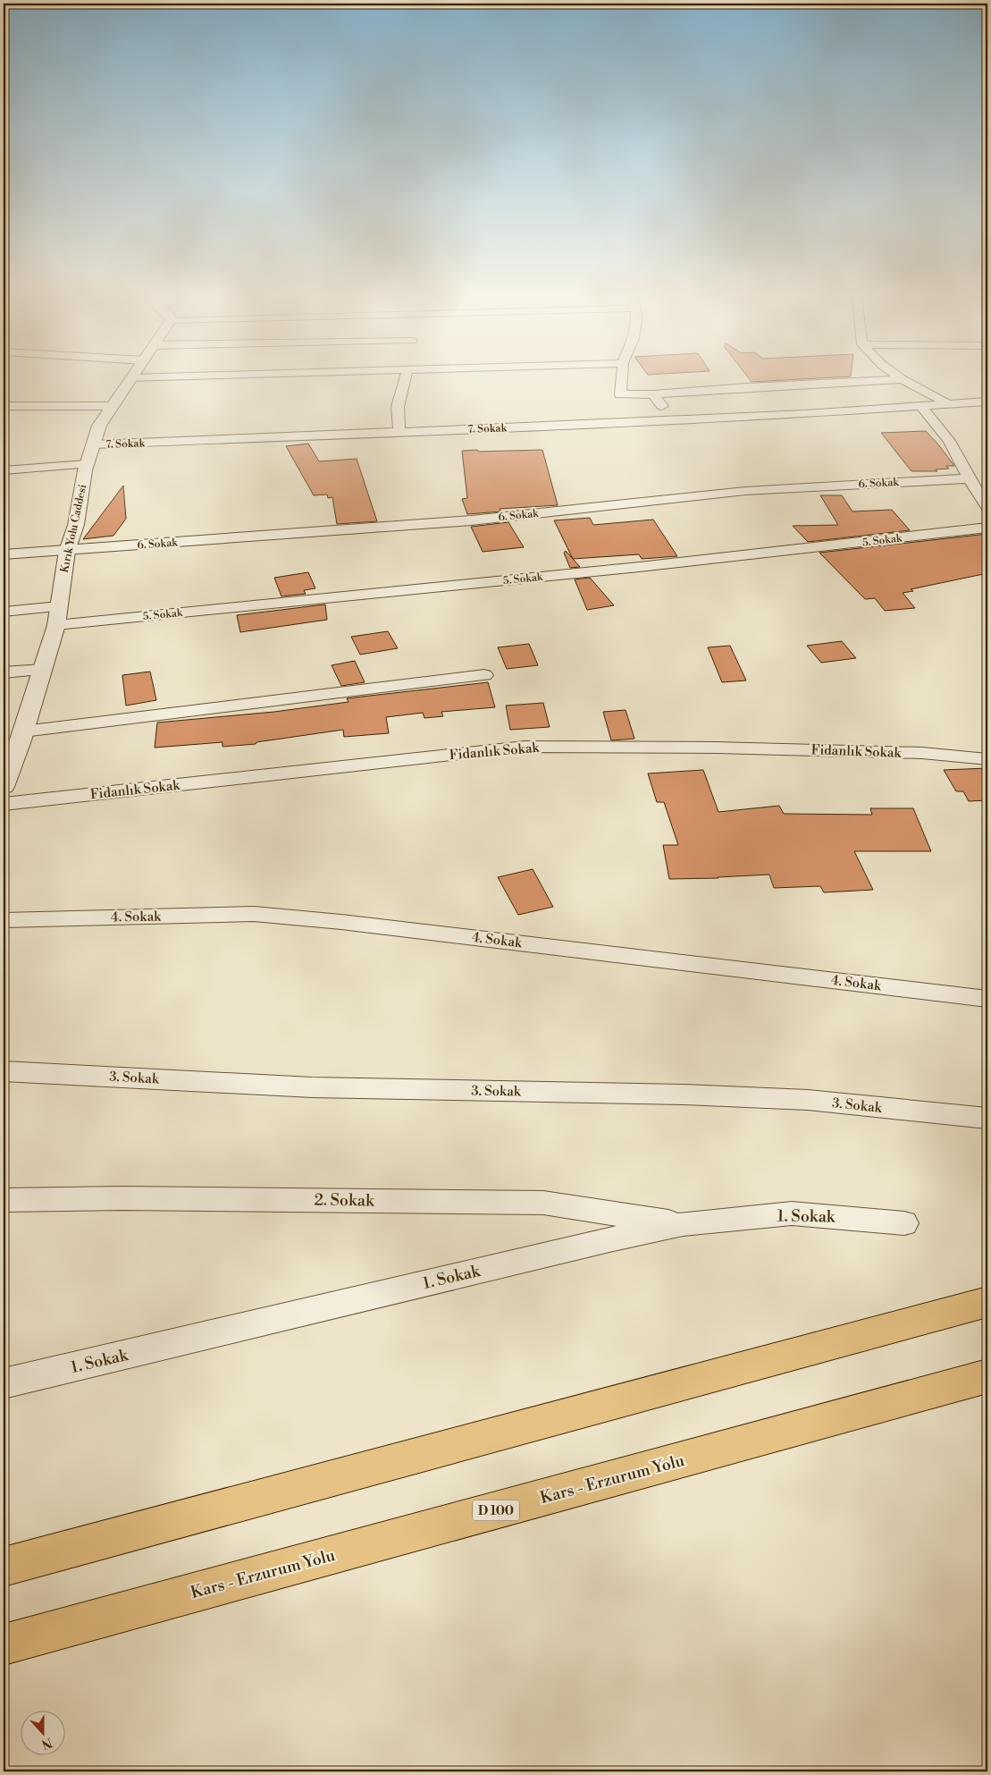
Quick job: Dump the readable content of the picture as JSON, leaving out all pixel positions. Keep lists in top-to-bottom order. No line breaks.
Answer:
{"streets":{"highway":["Kars - Erzurum Yolu","D 100"],"street":["7. Sokak","6. Sokak","Kırık Yolu Caddesi","5. Sokak","Fidanlık Sokak","4. Sokak","3. Sokak","2. Sokak","1. Sokak"]},"crossings":[["7. Sokak","Kırık Yolu Caddesi"],["6. Sokak","Kırık Yolu Caddesi"],["Kırık Yolu Caddesi","5. Sokak"],["2. Sokak","1. Sokak"]],"north":"bottom"}
